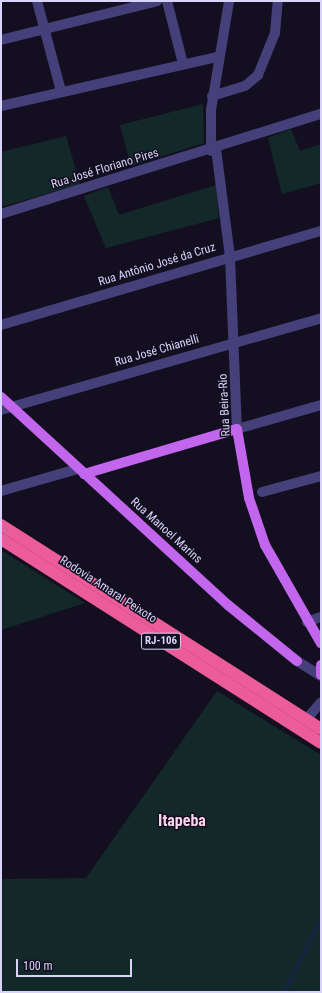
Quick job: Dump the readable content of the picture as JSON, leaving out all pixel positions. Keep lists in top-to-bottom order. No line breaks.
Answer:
{"streets":{"highway":["Rodovia Amaral Peixoto","RJ-106"],"main road":["Rua Beira-Rio","Rua Manoel Marins"],"street":["Rua José Floriano Pires","Rua Antônio José da Cruz","Rua José Chianelli"]},"crossings":[["Rua José Floriano Pires","Rua Beira-Rio"],["Rua Antônio José da Cruz","Rua Beira-Rio"],["Rua José Chianelli","Rua Beira-Rio"],["Rua José Chianelli","Rua Manoel Marins"]],"districts":["Itapeba"],"scale_bar":"100 m"}
